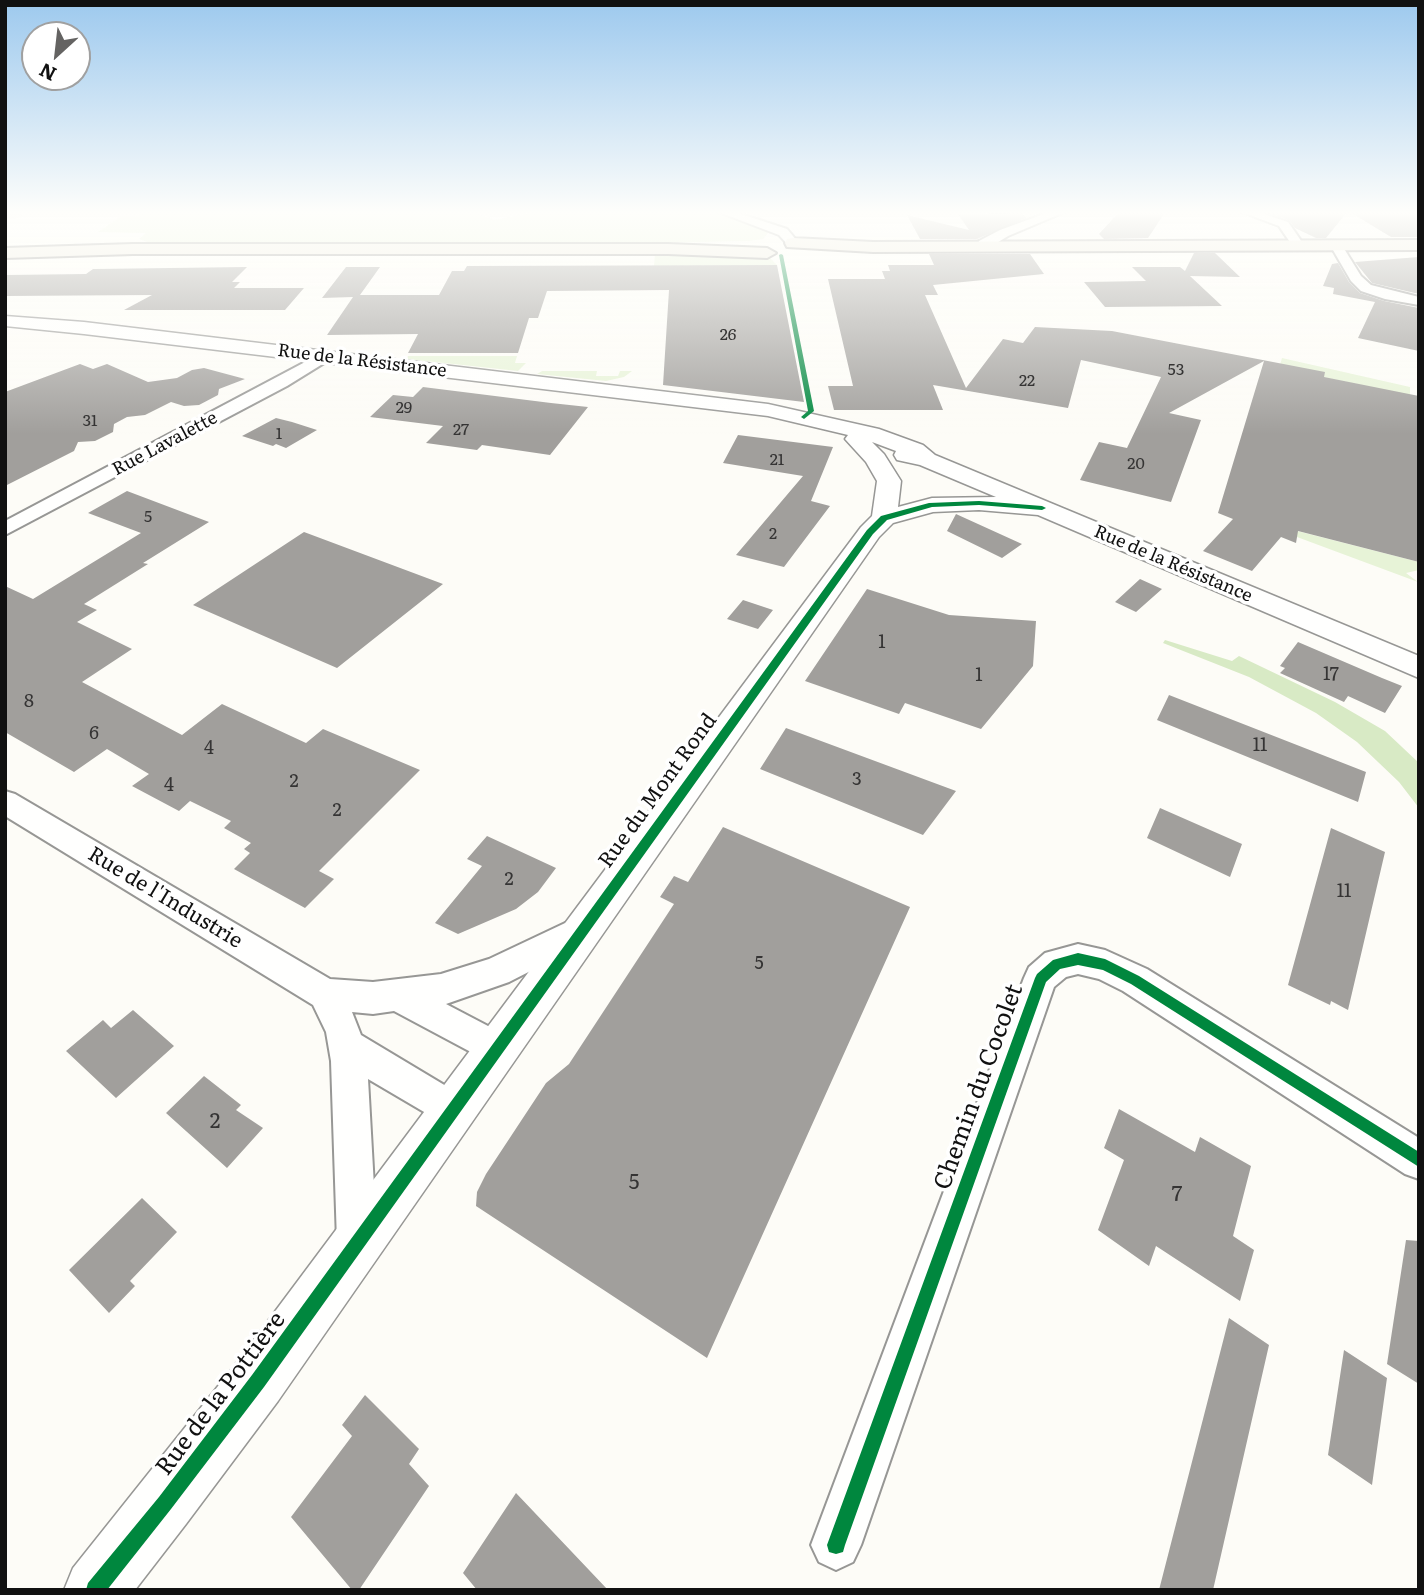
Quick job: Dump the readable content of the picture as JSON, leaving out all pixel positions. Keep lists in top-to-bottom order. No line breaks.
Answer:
{"streets":{"street":["Rue de la Résistance","Rue Lavalette","Rue du Mont Rond","Rue de l'Industrie","Chemin du Cocolet","Rue de la Pottière"]},"crossings":[["Rue de la Résistance","Rue Lavalette"],["Rue du Mont Rond","Rue de l'Industrie"],["Rue du Mont Rond","Rue de la Pottière"]],"house_numbers":["26","53","22","29","31","27","1","21","20","5","2","1","17","1","8","6","11","4","3","2","4","2","2","11","5","2","5","7"],"north":"bottom left"}
